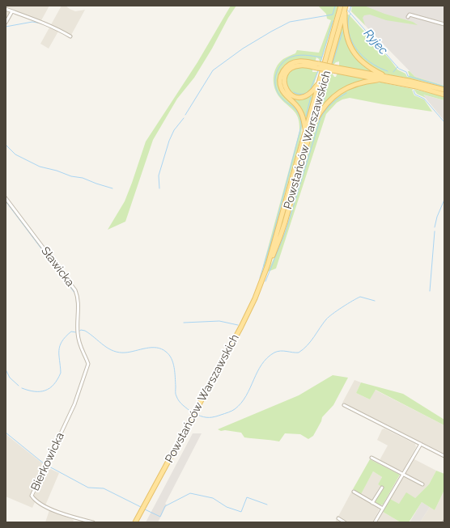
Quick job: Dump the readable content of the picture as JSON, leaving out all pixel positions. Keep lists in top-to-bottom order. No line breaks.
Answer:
{"streets":{"main road":["Powstańców Warszawskich"],"street":["Sławicka","Bierkowicka"]},"crossings":[["Sławicka","Bierkowicka"]],"water":["Ryjec"]}
